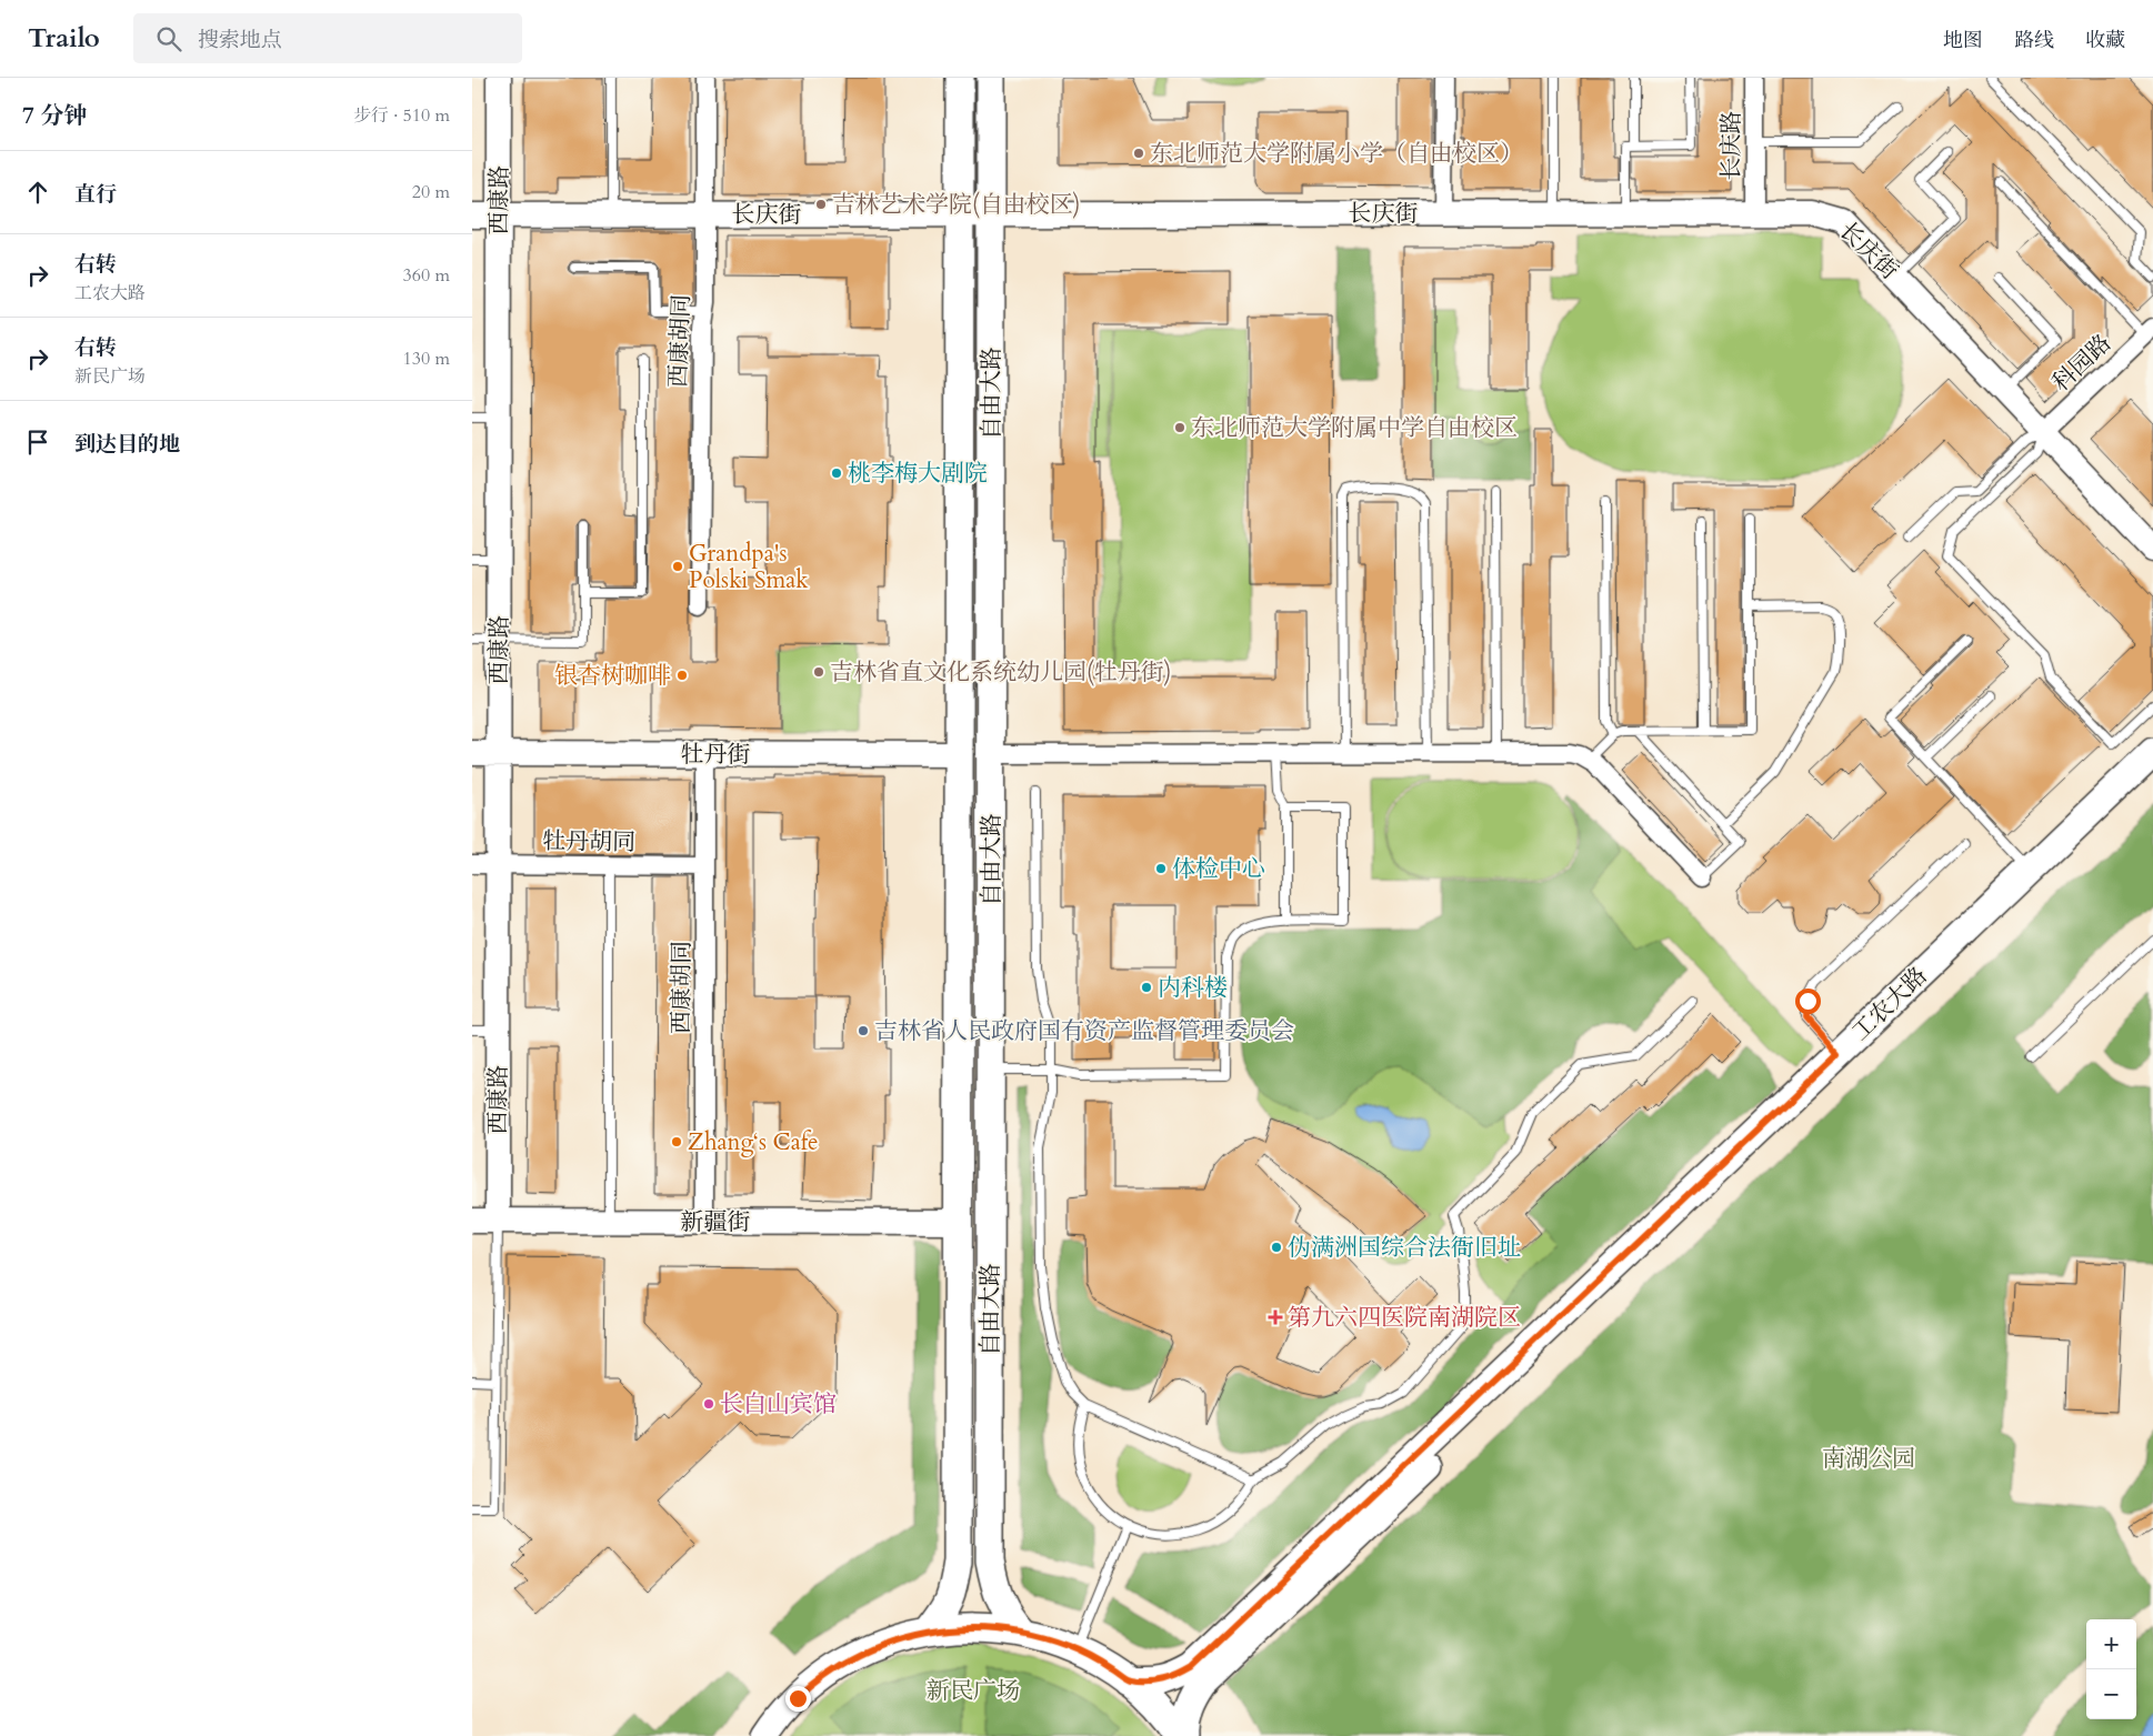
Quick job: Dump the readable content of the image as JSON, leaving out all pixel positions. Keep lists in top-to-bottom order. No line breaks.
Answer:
{"streets":{"main road":["自由大路","工农大路"],"street":["长庆路","西康路","长庆街","西康胡同","科园路","牡丹街","牡丹胡同","新疆街"]},"crossings":[["长庆路","长庆街"],["西康路","长庆街"],["西康路","牡丹街"],["西康路","牡丹胡同"],["西康路","新疆街"],["长庆街","西康胡同"],["长庆街","科园路"],["长庆街","自由大路"],["西康胡同","牡丹街"],["西康胡同","牡丹胡同"],["西康胡同","新疆街"],["自由大路","牡丹街"],["自由大路","新疆街"]],"parks":["南湖公园","新民广场"],"places":{"other":["东北师范大学附属小学（自由校区）","吉林艺术学院(自由校区)","东北师范大学附属中学自由校区","桃李梅大剧院","Grandpa's Polski Smak","吉林省直文化系统幼儿园(牡丹街)","银杏树咖啡","体检中心","内科楼","吉林省人民政府国有资产监督管理委员会","Zhang‘s Cafe","伪满洲国综合法衙旧址","长白山宾馆"],"health":["第九六四医院南湖院区"]},"page":{"header":"Trailo","search":"搜索地点","nav":["地图","路线","收藏"],"heading":["7 分钟","步行 · 510 m"],"list":[["直行","20 m"],["右转","工农大路","360 m"],["右转","新民广场","130 m"],"到达目的地"],"map_buttons":["+","−"]}}
